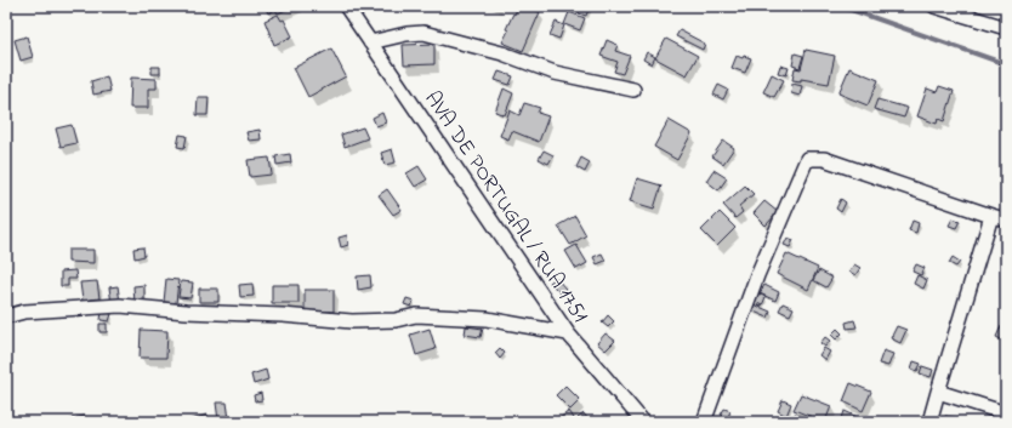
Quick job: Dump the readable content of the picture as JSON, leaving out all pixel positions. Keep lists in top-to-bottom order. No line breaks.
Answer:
{"streets":{"street":["AVA DE PORTUGAL / RUA 1751"]}}
